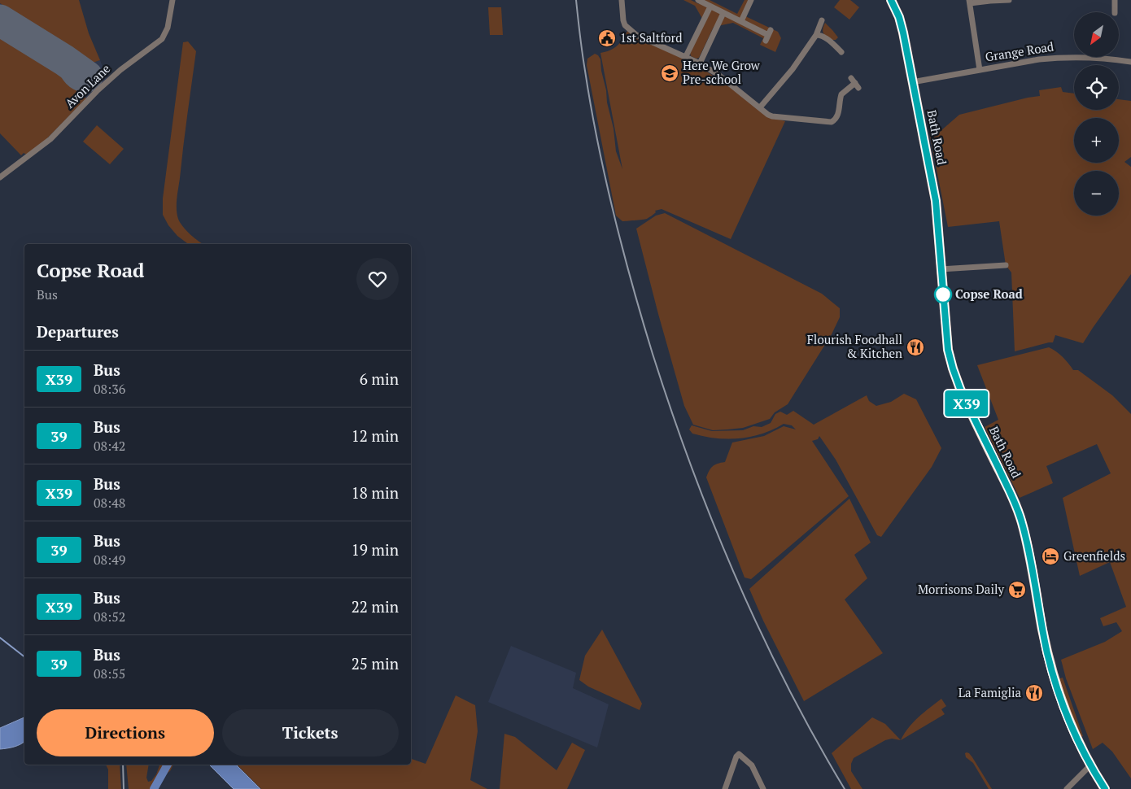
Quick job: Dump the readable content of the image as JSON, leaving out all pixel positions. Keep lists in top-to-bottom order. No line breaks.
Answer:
{"streets":{"highway":["Bath Road"],"street":["Grange Road","Avon Lane"]},"crossings":[["Grange Road","Bath Road"]],"places":{"public building":["1st Saltford"],"school or university":["Here We Grow Pre-school"],"other":["Copse Road"],"restaurant":["Flourish Foodhall & Kitchen","La Famiglia"],"hotel":["Greenfields"],"supermarket":["Morrisons Daily"]},"lines":["bus line X39"],"north":"bottom left","page":{"on_map":"X39","map_buttons":["+","−"],"heading":[["Copse Road","Bus"],"Departures"],"list":[{"mark":"X39","name":"Bus","note":"08:36","value":"6 min"},{"mark":"39","name":"Bus","note":"08:42","value":"12 min"},{"mark":"X39","name":"Bus","note":"08:48","value":"18 min"},{"mark":"39","name":"Bus","note":"08:49","value":"19 min"},{"mark":"X39","name":"Bus","note":"08:52","value":"22 min"},{"mark":"39","name":"Bus","note":"08:55","value":"25 min"}],"buttons":["Directions","Tickets"]}}
